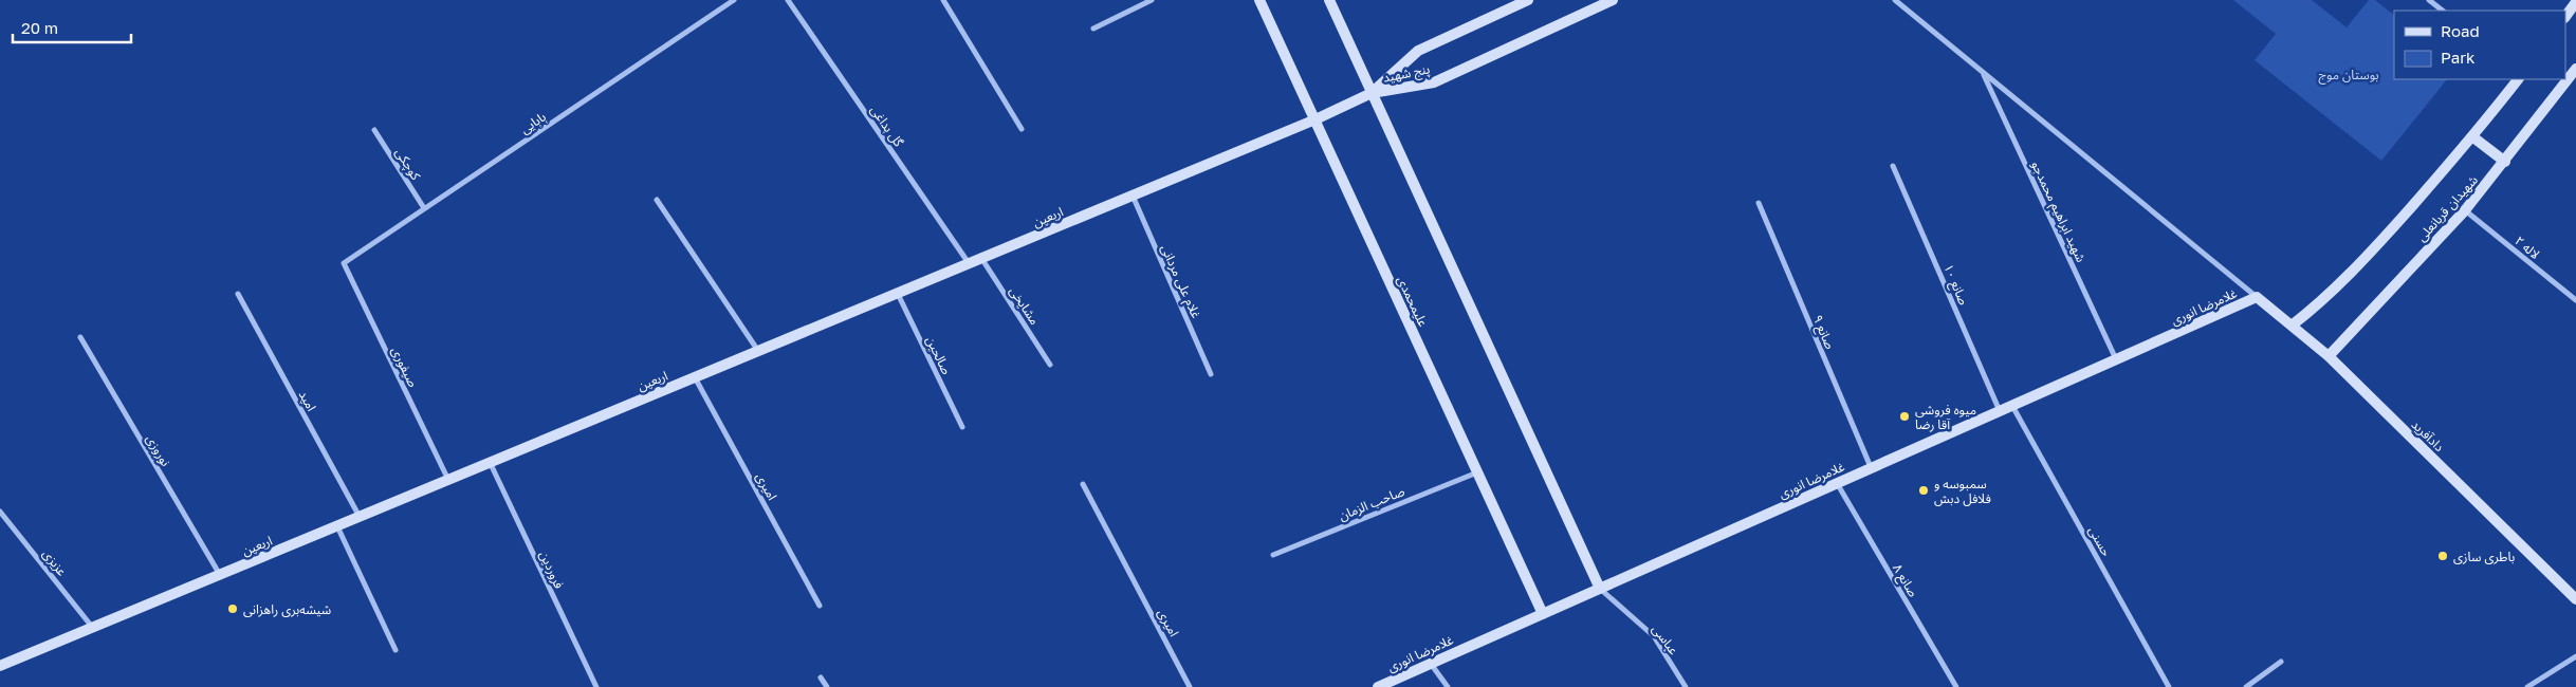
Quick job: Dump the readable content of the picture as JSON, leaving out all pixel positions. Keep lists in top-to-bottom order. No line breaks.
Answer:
{"streets":{"street":["پنج شهید","بابایی","گل بداغی","کوچکی","شهیدان قربانعلی","شهید ابراهیم محمدجو","اربعین","لاله ۲","غلام علی مردانی","صانع ۱۰","علیمحمدی","مشایخی","غلامرضا انوری","صانع ۹","صالحین","صیفوری","امید","دادآفرید","نوروزی","امیری","صاحب الزمان","حسنی","عزیزی","فروردین","صانع ۸","عباسی"]},"crossings":[["پنج شهید","اربعین"],["بابایی","کوچکی"],["بابایی","صیفوری"],["گل بداغی","اربعین"],["شهیدان قربانعلی","لاله ۲"],["شهیدان قربانعلی","دادآفرید"],["شهید ابراهیم محمدجو","غلامرضا انوری"],["اربعین","غلام علی مردانی"],["اربعین","علیمحمدی"],["اربعین","مشایخی"],["اربعین","صالحین"],["اربعین","صیفوری"],["اربعین","امید"],["اربعین","نوروزی"],["اربعین","امیری"],["اربعین","عزیزی"],["اربعین","فروردین"],["صانع ۱۰","غلامرضا انوری"],["علیمحمدی","غلامرضا انوری"],["علیمحمدی","صاحب الزمان"],["غلامرضا انوری","صانع ۹"],["غلامرضا انوری","دادآفرید"],["غلامرضا انوری","حسنی"],["غلامرضا انوری","صانع ۸"],["غلامرضا انوری","عباسی"]],"parks":["بوستان موج"],"places":["میوه فروشی آقا رضا","سمبوسه و فلافل دبش","باطری سازی","شیشه‌بری راهزانی"],"legend":["Road","Park"],"scale_bar":"20 m"}
